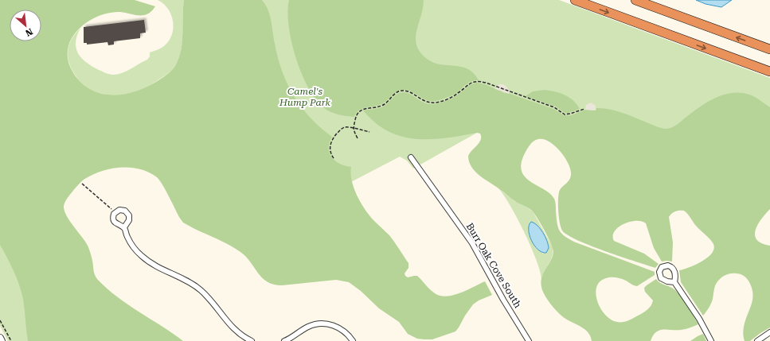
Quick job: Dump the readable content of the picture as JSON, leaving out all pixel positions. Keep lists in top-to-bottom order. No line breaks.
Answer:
{"streets":{"street":["Burr Oak Cove South"]},"parks":["Camel's Hump Park"],"north":"bottom right"}
